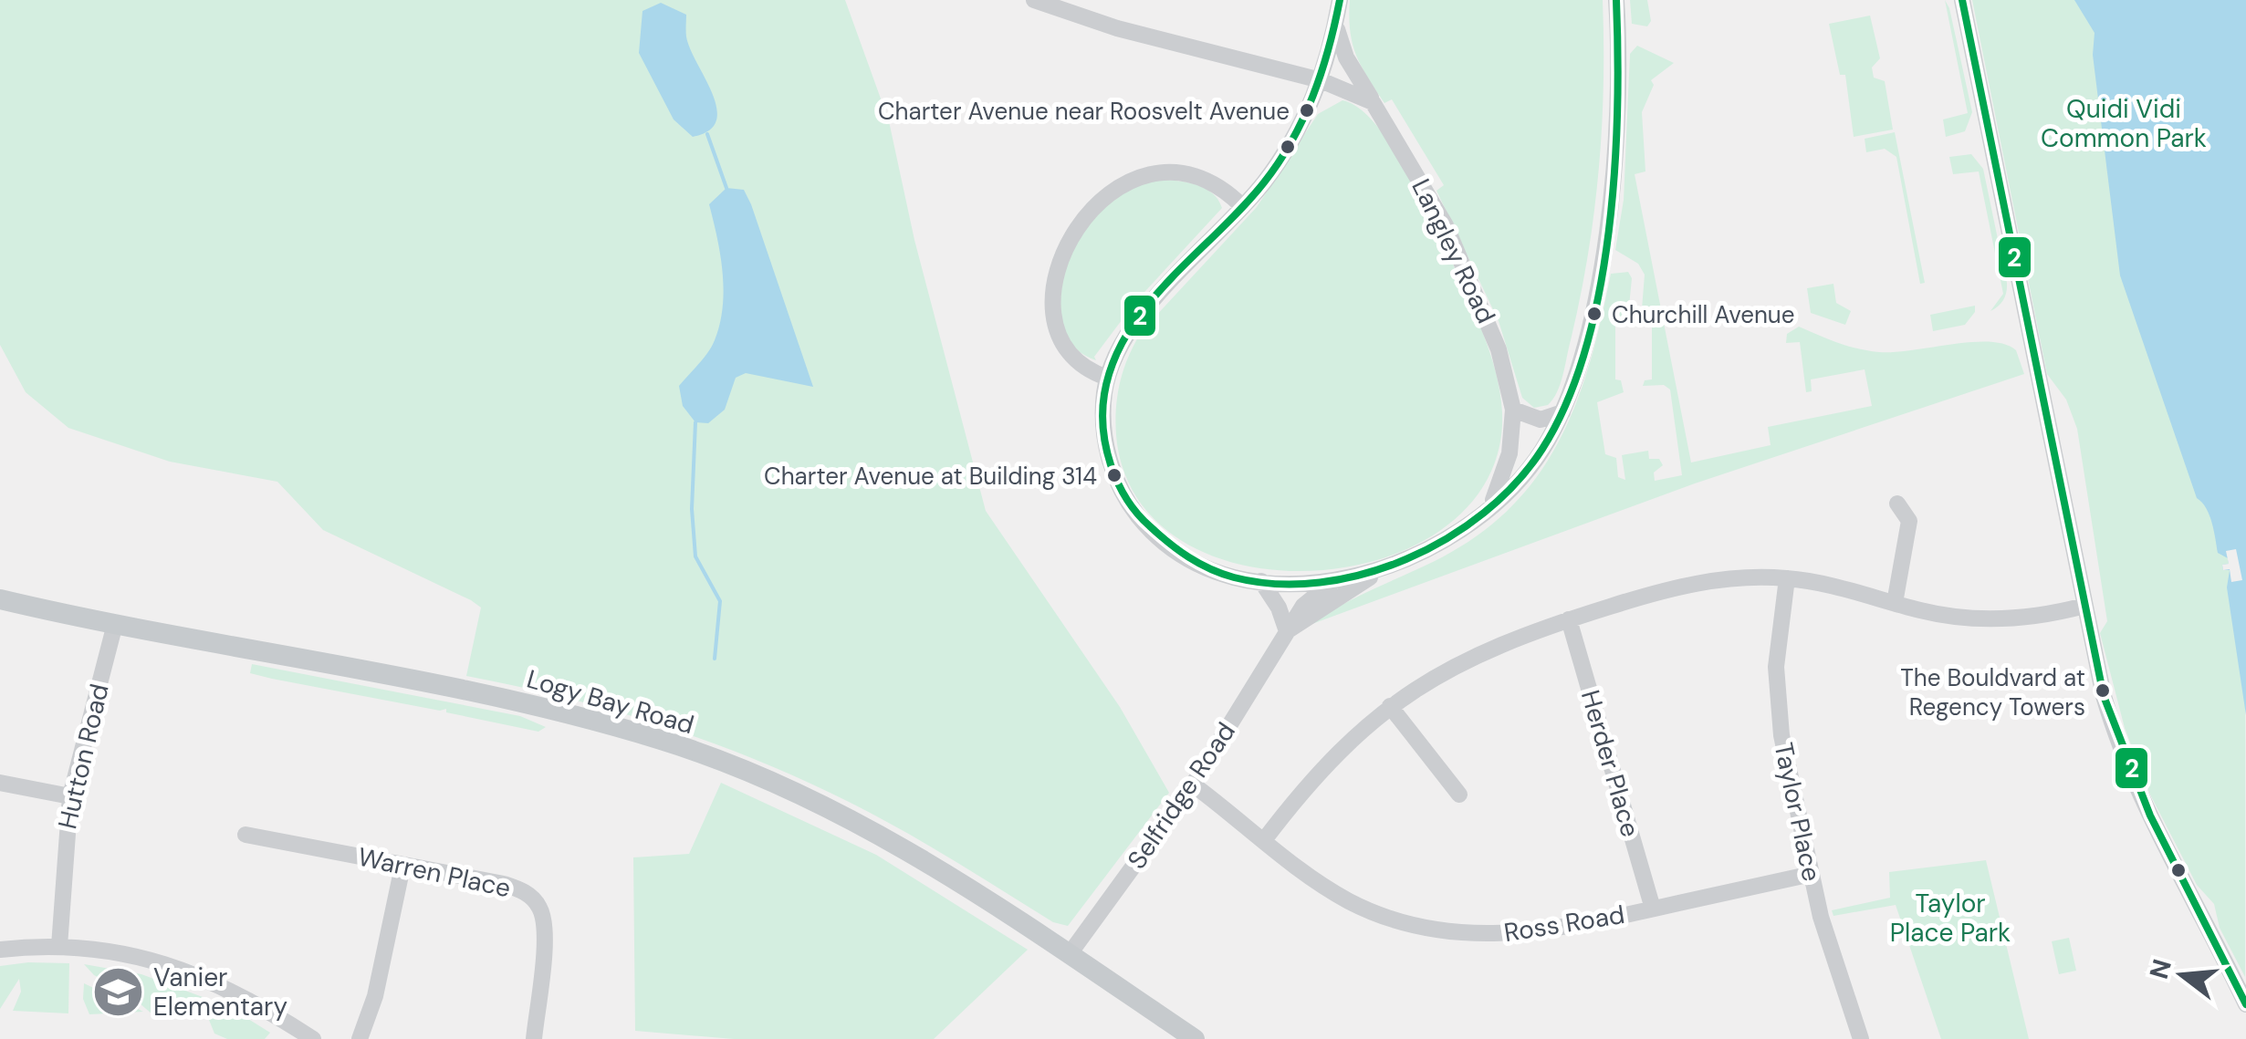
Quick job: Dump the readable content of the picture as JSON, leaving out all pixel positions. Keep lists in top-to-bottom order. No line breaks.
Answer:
{"streets":{"main road":["Logy Bay Road"],"street":["Langley Road","Hutton Road","Herder Place","Selfridge Road","Taylor Place","Warren Place","Ross Road"]},"crossings":[["Logy Bay Road","Hutton Road"],["Logy Bay Road","Selfridge Road"],["Herder Place","Ross Road"],["Selfridge Road","Ross Road"],["Taylor Place","Ross Road"]],"parks":["Quidi Vidi Common Park","Taylor Place Park"],"places":{"other":["Charter Avenue near Roosvelt Avenue","Churchill Avenue","Charter Avenue at Building 314","The Bouldvard at Regency Towers"],"school or university":["Vanier Elementary"]},"lines":["transit line 2"],"north":"left"}
